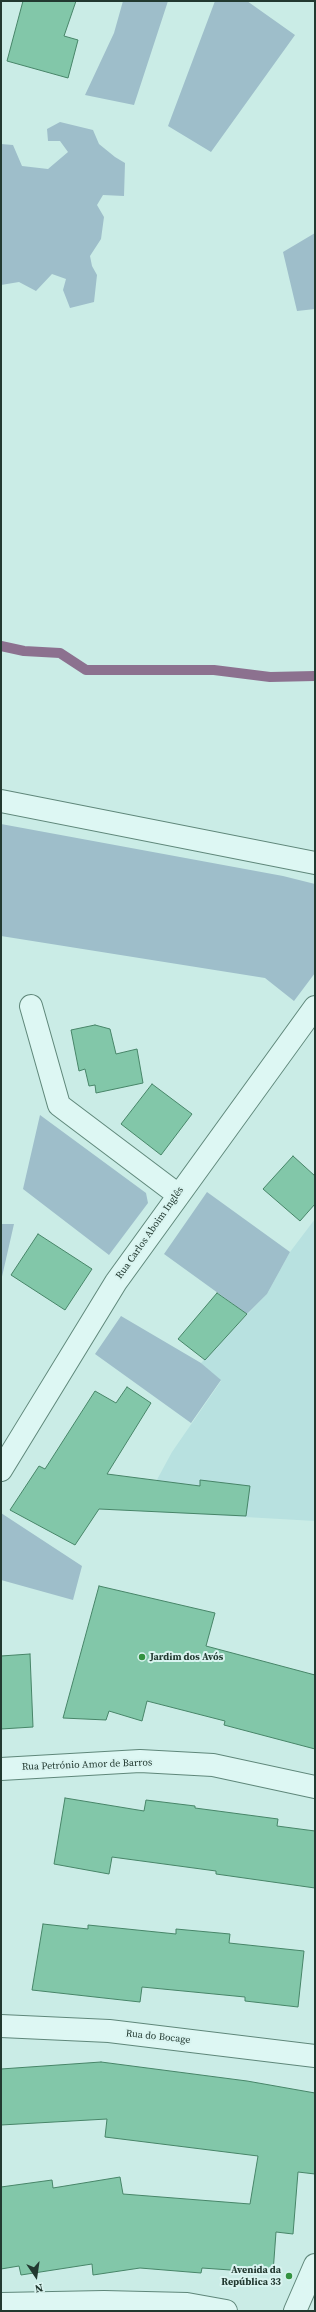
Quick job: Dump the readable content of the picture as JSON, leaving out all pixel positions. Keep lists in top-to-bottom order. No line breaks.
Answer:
{"streets":{"street":["Rua Carlos Aboim Inglês","Rua Petrónio Amor de Barros","Rua do Bocage"]},"places":["Jardim dos Avós","Avenida da República 33"],"north":"bottom"}
